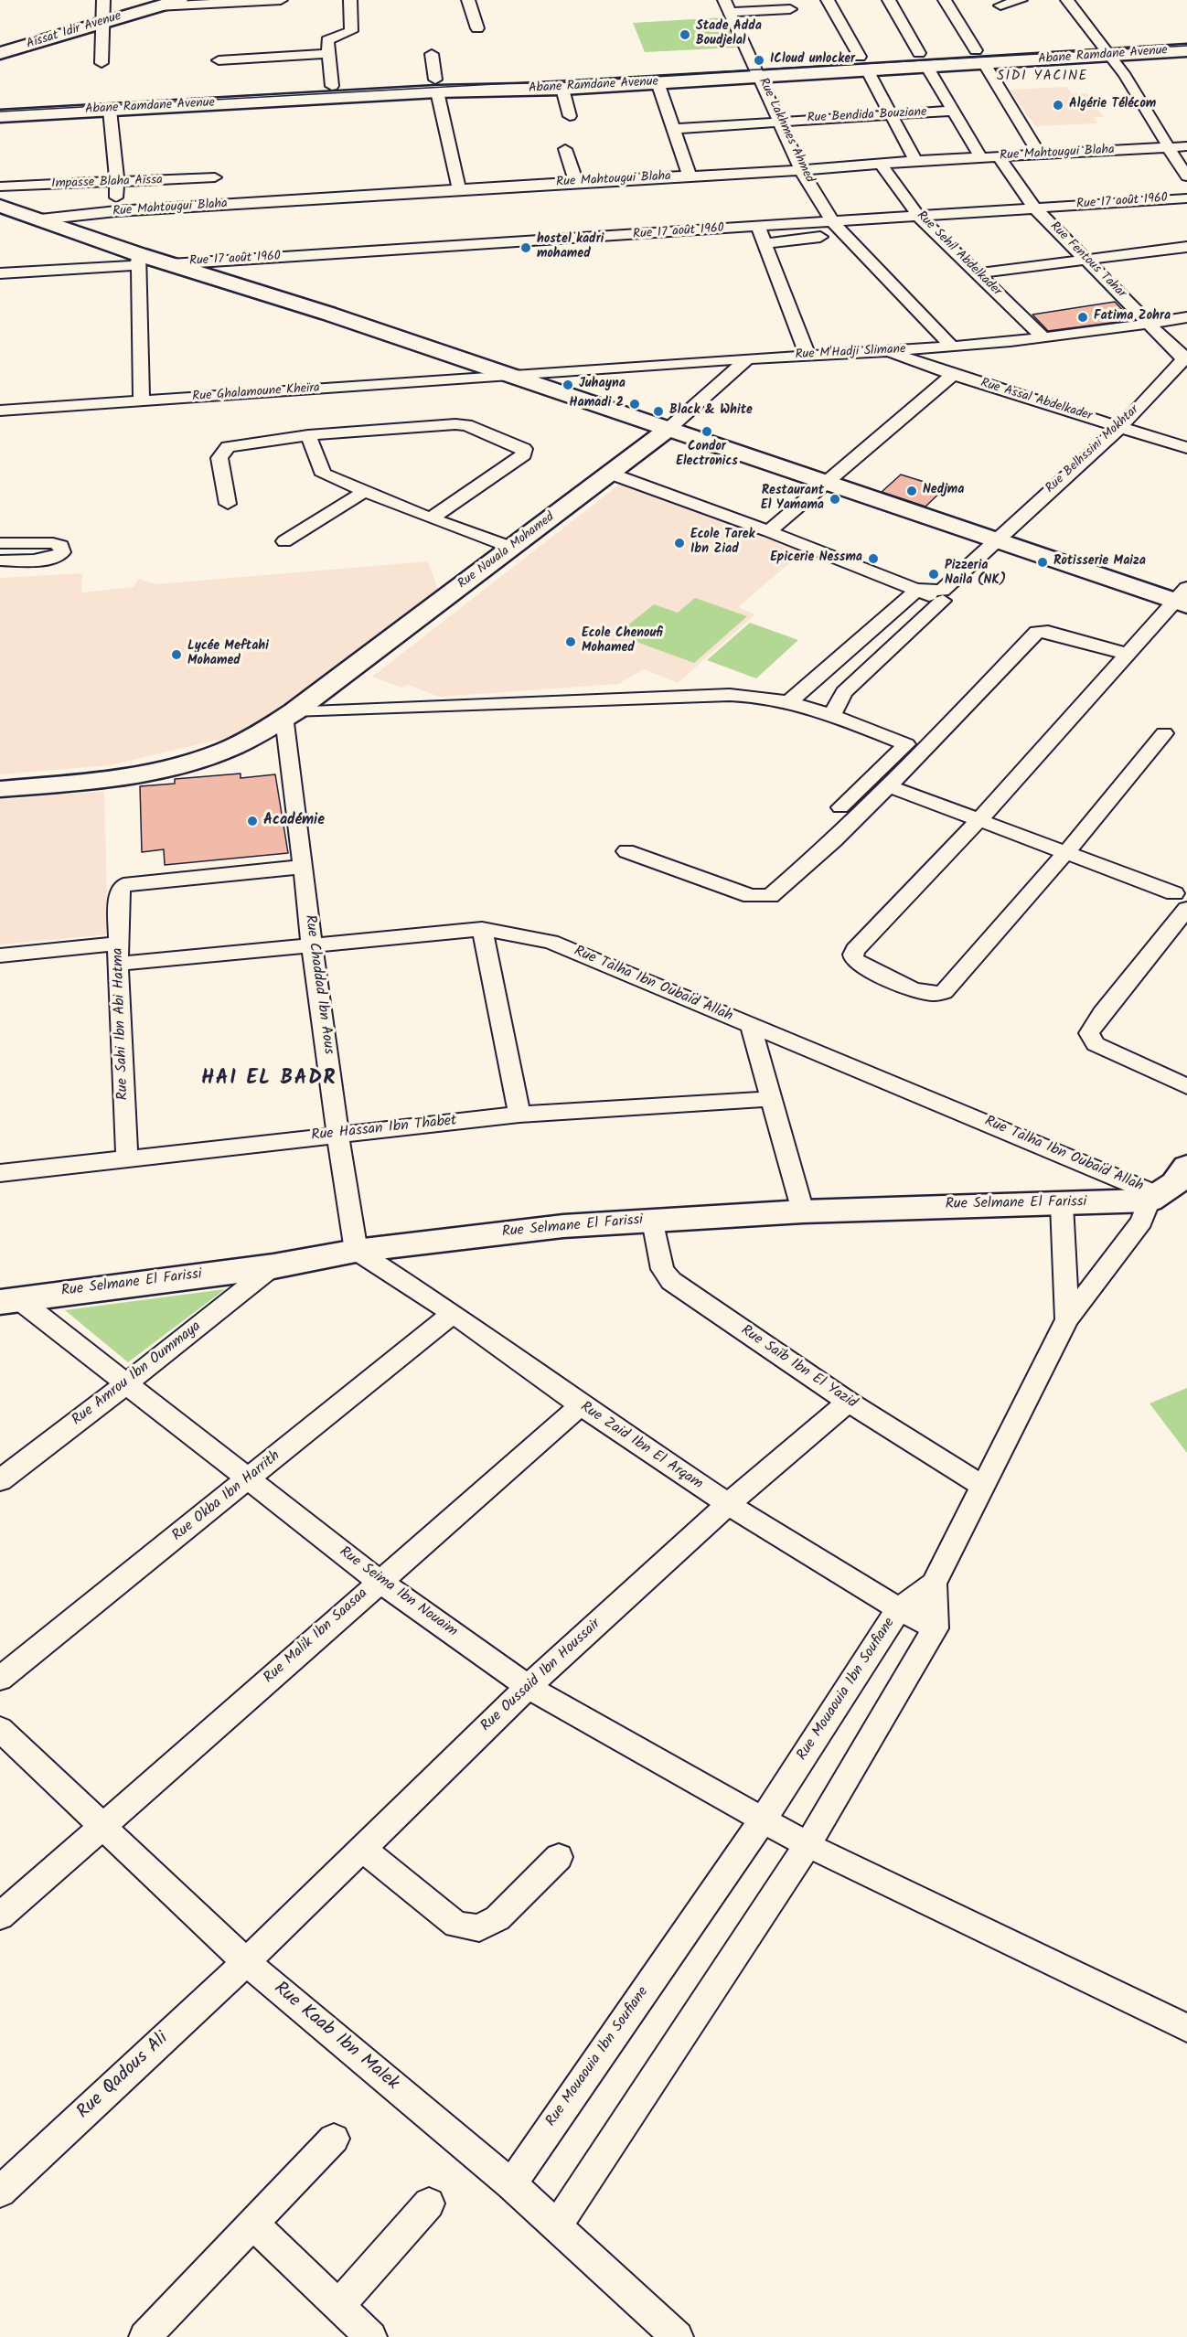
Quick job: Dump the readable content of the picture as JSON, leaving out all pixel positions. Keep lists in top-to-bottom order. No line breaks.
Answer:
{"streets":{"main road":["Aïssat Idir Avenue","Abane Ramdane Avenue","Rue Nouala Mohamed","Rue Selmane El Farissi","Rue Mouaouia Ibn Soufiane"],"street":["Rue Bendida Bouziane","Rue Lakhmes Ahmed","Rue Mahtougui Blaha","Impasse Blaha Aïssa","Rue 17 août 1960","Rue Sehil Abdelkader","Rue Fentous Tahar","Rue M'Hadji Slimane","Rue Ghalamoune Kheïra","Rue Assal Abdelkader","Rue Belhssini Mokhtar","Rue Chaddad Ibn Aous","Rue Talha Ibn Oubaid Allah","Rue Sahi Ibn Abi Hatma","Rue Hassan Ibn Thabet","Rue Saïb Ibn El Yazid","Rue Amrou Ibn Oummaya","Rue Zaid Ibn El Arqam","Rue Okba Ibn Harrith","Rue Seima Ibn Nouaim","Rue Malik Ibn Saasaa","Rue Oussaid Ibn Houssair","Rue Kaab Ibn Malek","Rue Qadous Ali"]},"crossings":[["Abane Ramdane Avenue","Rue Lakhmes Ahmed"],["Rue Bendida Bouziane","Rue Lakhmes Ahmed"],["Rue Lakhmes Ahmed","Rue Mahtougui Blaha"],["Rue Lakhmes Ahmed","Rue 17 août 1960"],["Rue Lakhmes Ahmed","Rue M'Hadji Slimane"],["Rue Mahtougui Blaha","Rue Sehil Abdelkader"],["Rue Mahtougui Blaha","Rue Fentous Tahar"],["Rue 17 août 1960","Rue Sehil Abdelkader"],["Rue 17 août 1960","Rue Fentous Tahar"],["Rue Sehil Abdelkader","Rue M'Hadji Slimane"],["Rue Fentous Tahar","Rue M'Hadji Slimane"],["Rue Fentous Tahar","Rue Belhssini Mokhtar"],["Rue M'Hadji Slimane","Rue Ghalamoune Kheïra"],["Rue M'Hadji Slimane","Rue Assal Abdelkader"],["Rue M'Hadji Slimane","Rue Nouala Mohamed"],["Rue Assal Abdelkader","Rue Belhssini Mokhtar"],["Rue Nouala Mohamed","Rue Chaddad Ibn Aous"],["Rue Chaddad Ibn Aous","Rue Talha Ibn Oubaid Allah"],["Rue Chaddad Ibn Aous","Rue Sahi Ibn Abi Hatma"],["Rue Chaddad Ibn Aous","Rue Hassan Ibn Thabet"],["Rue Chaddad Ibn Aous","Rue Selmane El Farissi"],["Rue Chaddad Ibn Aous","Rue Zaid Ibn El Arqam"],["Rue Talha Ibn Oubaid Allah","Rue Sahi Ibn Abi Hatma"],["Rue Talha Ibn Oubaid Allah","Rue Selmane El Farissi"],["Rue Talha Ibn Oubaid Allah","Rue Mouaouia Ibn Soufiane"],["Rue Sahi Ibn Abi Hatma","Rue Hassan Ibn Thabet"],["Rue Selmane El Farissi","Rue Saïb Ibn El Yazid"],["Rue Selmane El Farissi","Rue Amrou Ibn Oummaya"],["Rue Selmane El Farissi","Rue Zaid Ibn El Arqam"],["Rue Selmane El Farissi","Rue Seima Ibn Nouaim"],["Rue Selmane El Farissi","Rue Mouaouia Ibn Soufiane"],["Rue Saïb Ibn El Yazid","Rue Oussaid Ibn Houssair"],["Rue Saïb Ibn El Yazid","Rue Mouaouia Ibn Soufiane"],["Rue Amrou Ibn Oummaya","Rue Seima Ibn Nouaim"],["Rue Zaid Ibn El Arqam","Rue Okba Ibn Harrith"],["Rue Zaid Ibn El Arqam","Rue Malik Ibn Saasaa"],["Rue Zaid Ibn El Arqam","Rue Oussaid Ibn Houssair"],["Rue Zaid Ibn El Arqam","Rue Mouaouia Ibn Soufiane"],["Rue Okba Ibn Harrith","Rue Seima Ibn Nouaim"],["Rue Seima Ibn Nouaim","Rue Malik Ibn Saasaa"],["Rue Seima Ibn Nouaim","Rue Oussaid Ibn Houssair"],["Rue Seima Ibn Nouaim","Rue Mouaouia Ibn Soufiane"],["Rue Malik Ibn Saasaa","Rue Kaab Ibn Malek"],["Rue Oussaid Ibn Houssair","Rue Kaab Ibn Malek"],["Rue Oussaid Ibn Houssair","Rue Qadous Ali"],["Rue Mouaouia Ibn Soufiane","Rue Kaab Ibn Malek"],["Rue Kaab Ibn Malek","Rue Qadous Ali"]],"districts":["SIDI YACINE","HAI EL BADR"],"places":["Stade Adda Boudjelal","ICloud unlocker","Algérie Télécom","hostel kadri mohamed","Fatima Zohra","Juhayna","Hamadi 2","Black & White","Condor Electronics","Nedjma","Restaurant El Yamama","Ecole Tarek Ibn Ziad","Epicerie Nessma","Rotisserie Maiza","Pizzeria Naila (NK)","Ecole Chenoufi Mohamed","Lycée Meftahi Mohamed","Académie"]}
